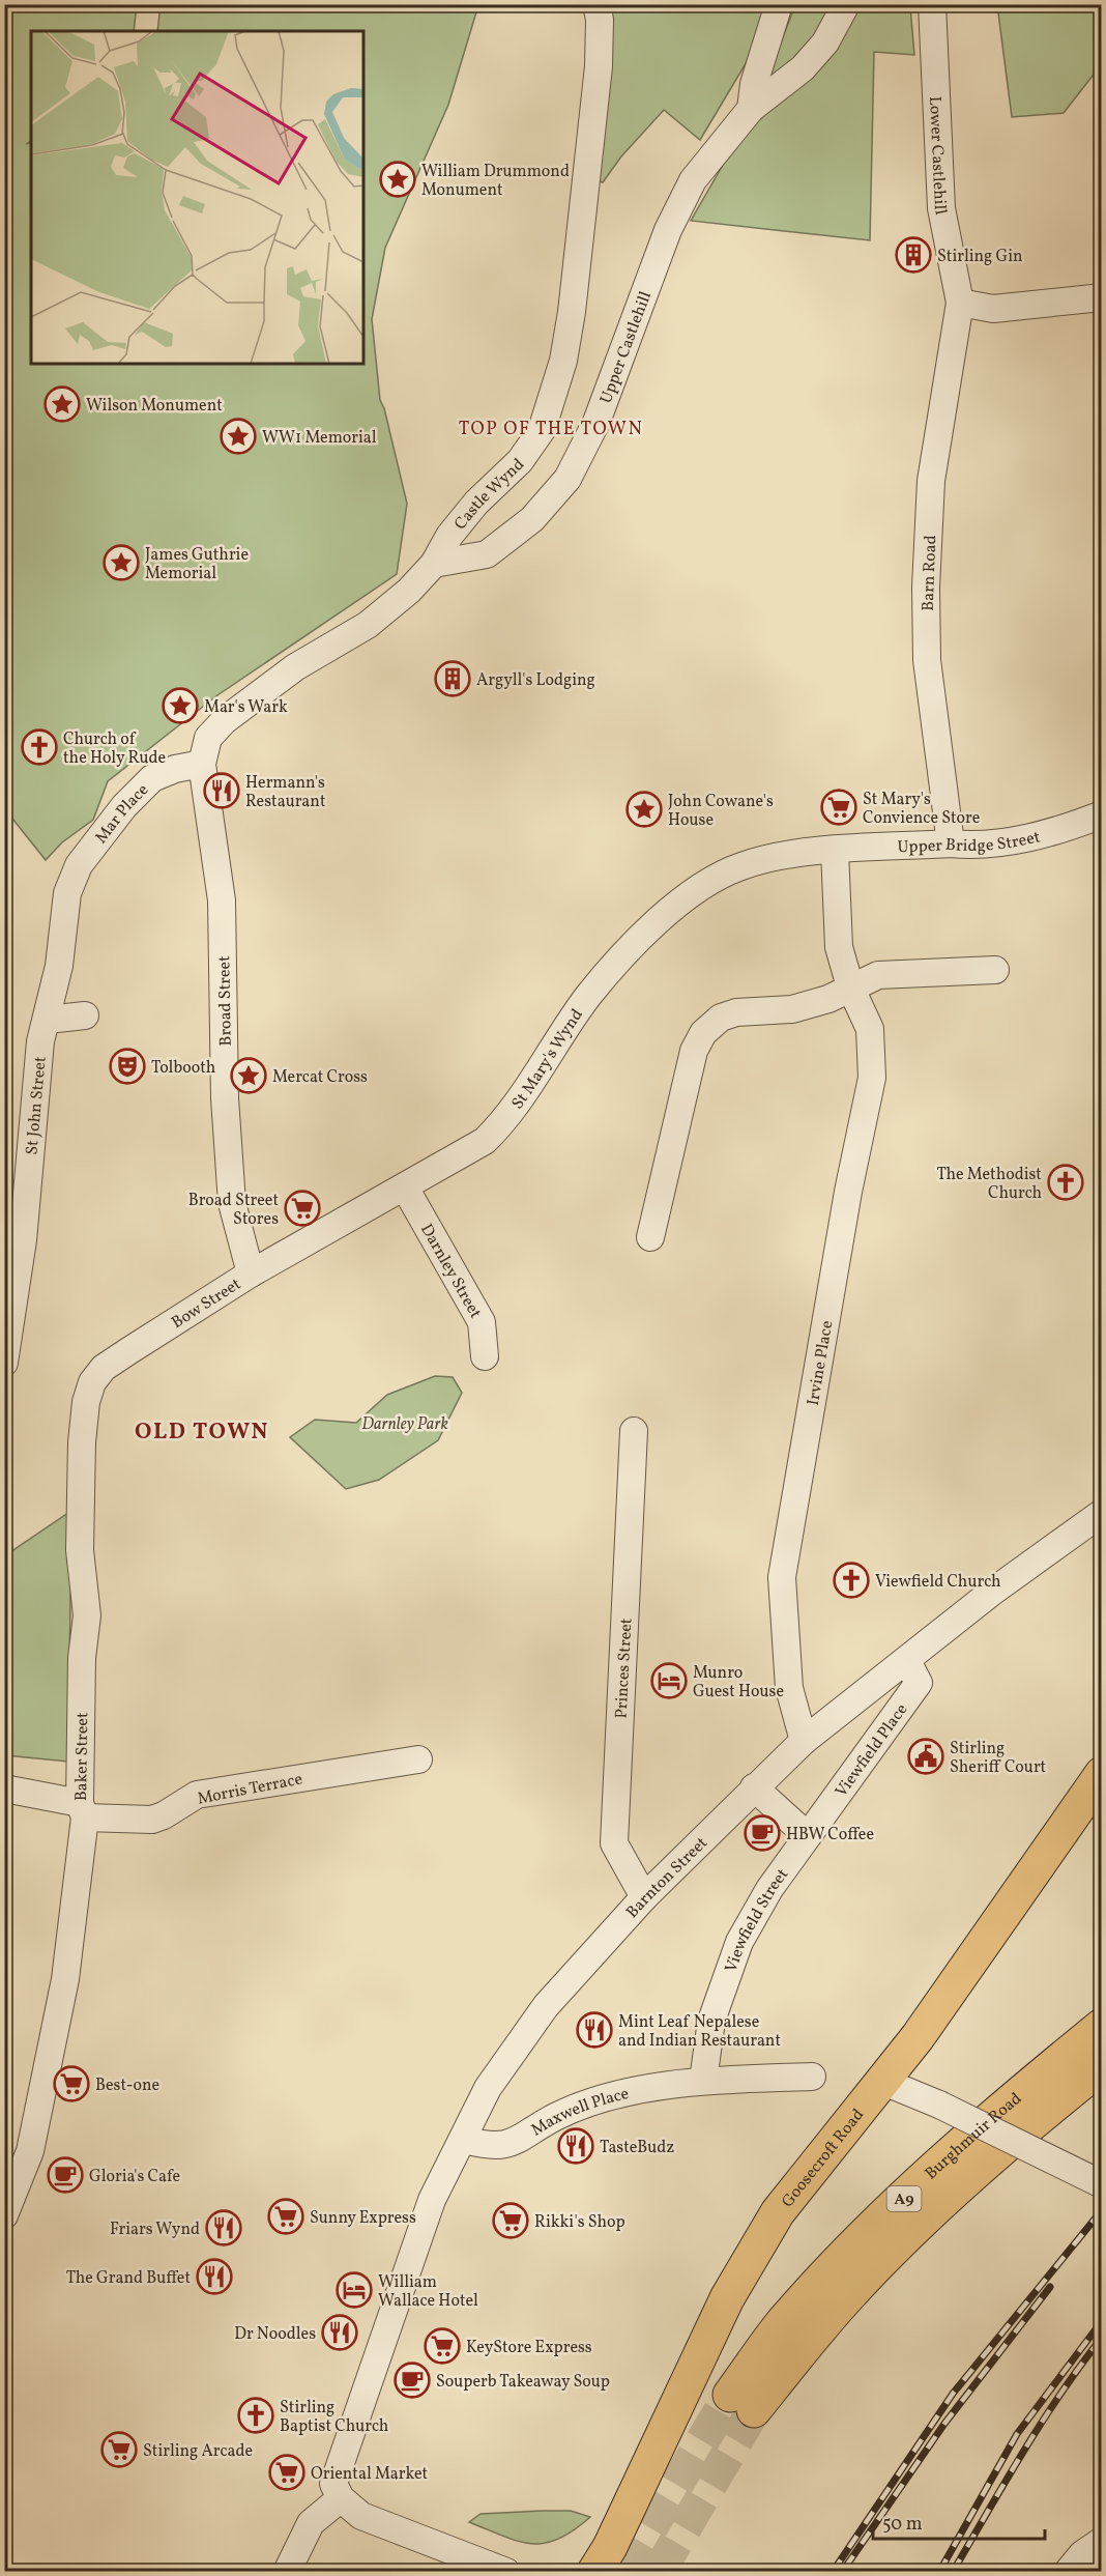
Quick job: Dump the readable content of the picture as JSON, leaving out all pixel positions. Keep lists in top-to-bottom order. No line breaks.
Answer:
{"streets":{"main road":["Burghmuir Road","Goosecroft Road","A9"],"street":["Lower Castlehill","Upper Castlehill","Castle Wynd","Barn Road","Mar Place","Upper Bridge Street","Broad Street","St Mary's Wynd","St John Street","Darnley Street","Bow Street","Irvine Place","Princes Street","Viewfield Place","Baker Street","Morris Terrace","Barnton Street","Viewfield Street","Maxwell Place"]},"crossings":[["Lower Castlehill","Barn Road"],["Upper Castlehill","Castle Wynd"],["Castle Wynd","Mar Place"],["Castle Wynd","Broad Street"],["Barn Road","Upper Bridge Street"],["Mar Place","Broad Street"],["Mar Place","St John Street"],["Upper Bridge Street","St Mary's Wynd"],["Upper Bridge Street","Irvine Place"],["Broad Street","St Mary's Wynd"],["Broad Street","Bow Street"],["St Mary's Wynd","Darnley Street"],["St Mary's Wynd","Bow Street"],["St Mary's Wynd","Irvine Place"],["Bow Street","Baker Street"],["Irvine Place","Barnton Street"],["Princes Street","Barnton Street"],["Viewfield Place","Barnton Street"],["Viewfield Place","Viewfield Street"],["Baker Street","Morris Terrace"],["Barnton Street","Maxwell Place"],["Viewfield Street","Maxwell Place"]],"districts":["TOP OF THE TOWN","OLD TOWN"],"parks":["Darnley Park"],"places":{"place":["William Drummond Monument","Wilson Monument","WW1 Memorial","James Guthrie Memorial","Mar's Wark","John Cowane's House","Mercat Cross"],"building":["Stirling Gin","Argyll's Lodging"],"church":["Church of the Holy Rude","The Methodist Church","Viewfield Church","Stirling Baptist Church"],"restaurant":["Hermann's Restaurant","Mint Leaf Nepalese and Indian Restaurant","TasteBudz","Friars Wynd","The Grand Buffet","Dr Noodles"],"supermarket":["St Mary's Convience Store","Broad Street Stores","Best-one","Sunny Express","Rikki's Shop","KeyStore Express","Stirling Arcade","Oriental Market"],"theatre":["Tolbooth"],"hotel":["Munro Guest House","William Wallace Hotel"],"public building":["Stirling Sheriff Court"],"cafe":["HBW Coffee","Gloria's Cafe","Souperb Takeaway Soup"]},"scale_bar":"50 m"}
